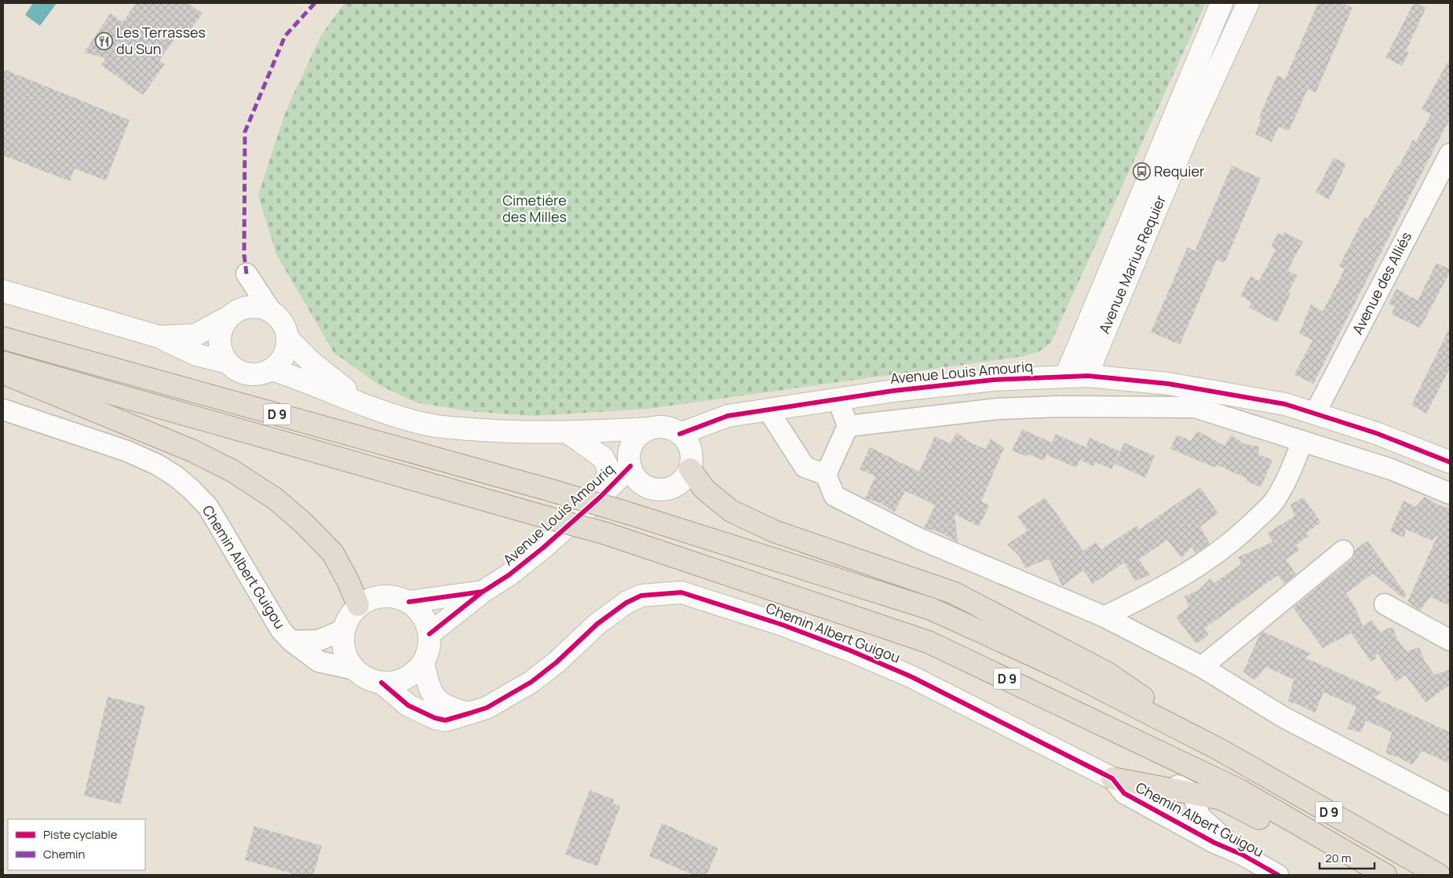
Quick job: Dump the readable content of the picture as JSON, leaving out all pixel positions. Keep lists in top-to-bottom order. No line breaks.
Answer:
{"streets":{"highway":["D 9"],"street":["Avenue Marius Requier","Avenue des Alliés","Avenue Louis Amouriq","Chemin Albert Guigou"]},"crossings":[["Avenue Marius Requier","Avenue Louis Amouriq"],["Avenue des Alliés","Avenue Louis Amouriq"],["Avenue Louis Amouriq","D 9"],["Avenue Louis Amouriq","Chemin Albert Guigou"]],"parks":["Cimetière des Milles"],"places":{"restaurant":["Les Terrasses du Sun"],"bus stop":["Requier"]},"legend":["Piste cyclable","Chemin"],"scale_bar":"20 m"}
